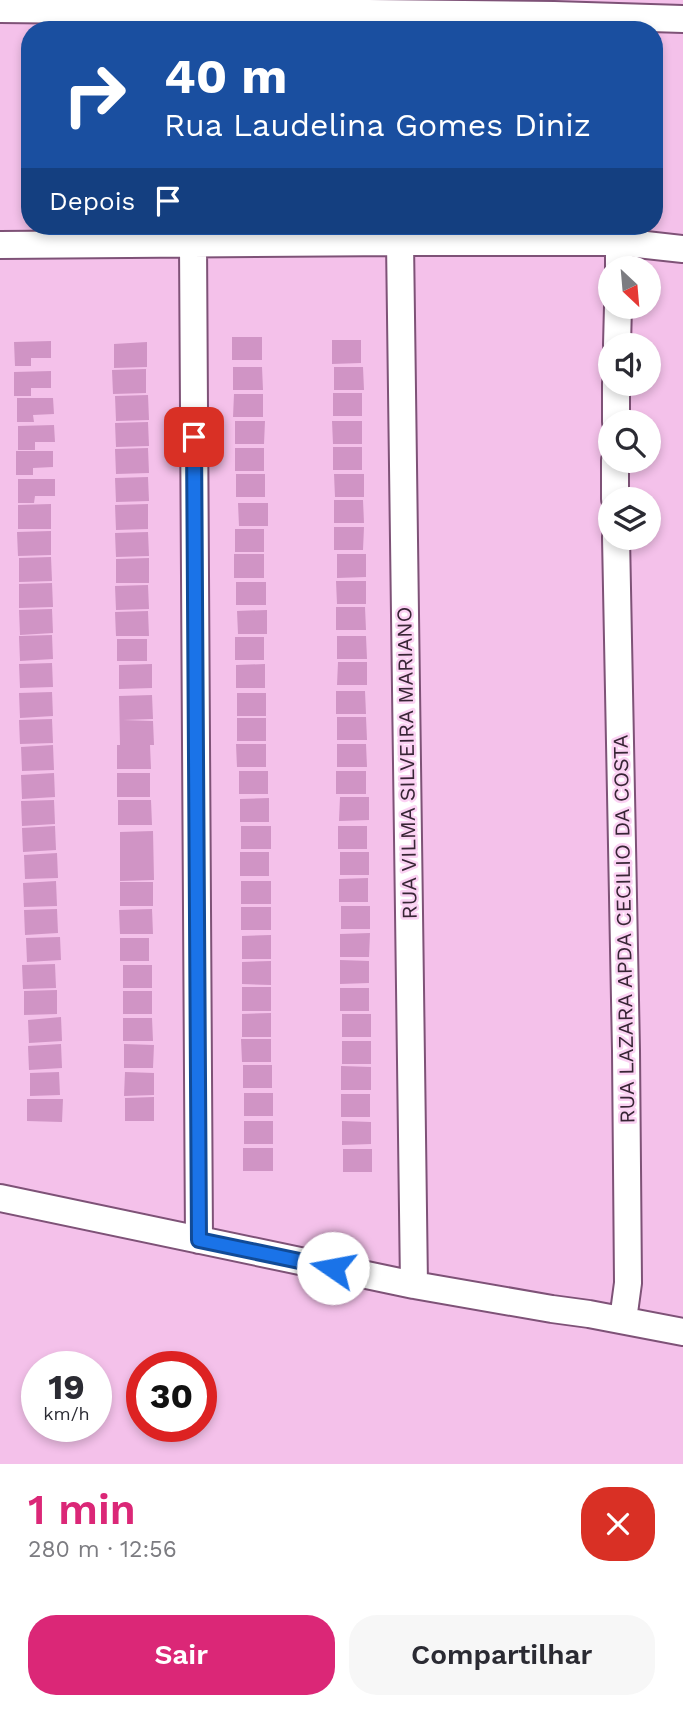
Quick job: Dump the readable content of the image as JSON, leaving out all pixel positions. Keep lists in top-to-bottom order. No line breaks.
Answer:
{"streets":{"street":["RUA VILMA SILVEIRA MARIANO","RUA LAZARA APDA CECILIO DA COSTA"]},"north":"bottom right","page":{"turn":["40 m","Rua Laudelina Gomes Diniz"],"then":"Depois","speed":"19 km/h","limit":"30","heading":["1 min","280 m · 12:56"],"buttons":["Sair","Compartilhar"]}}
